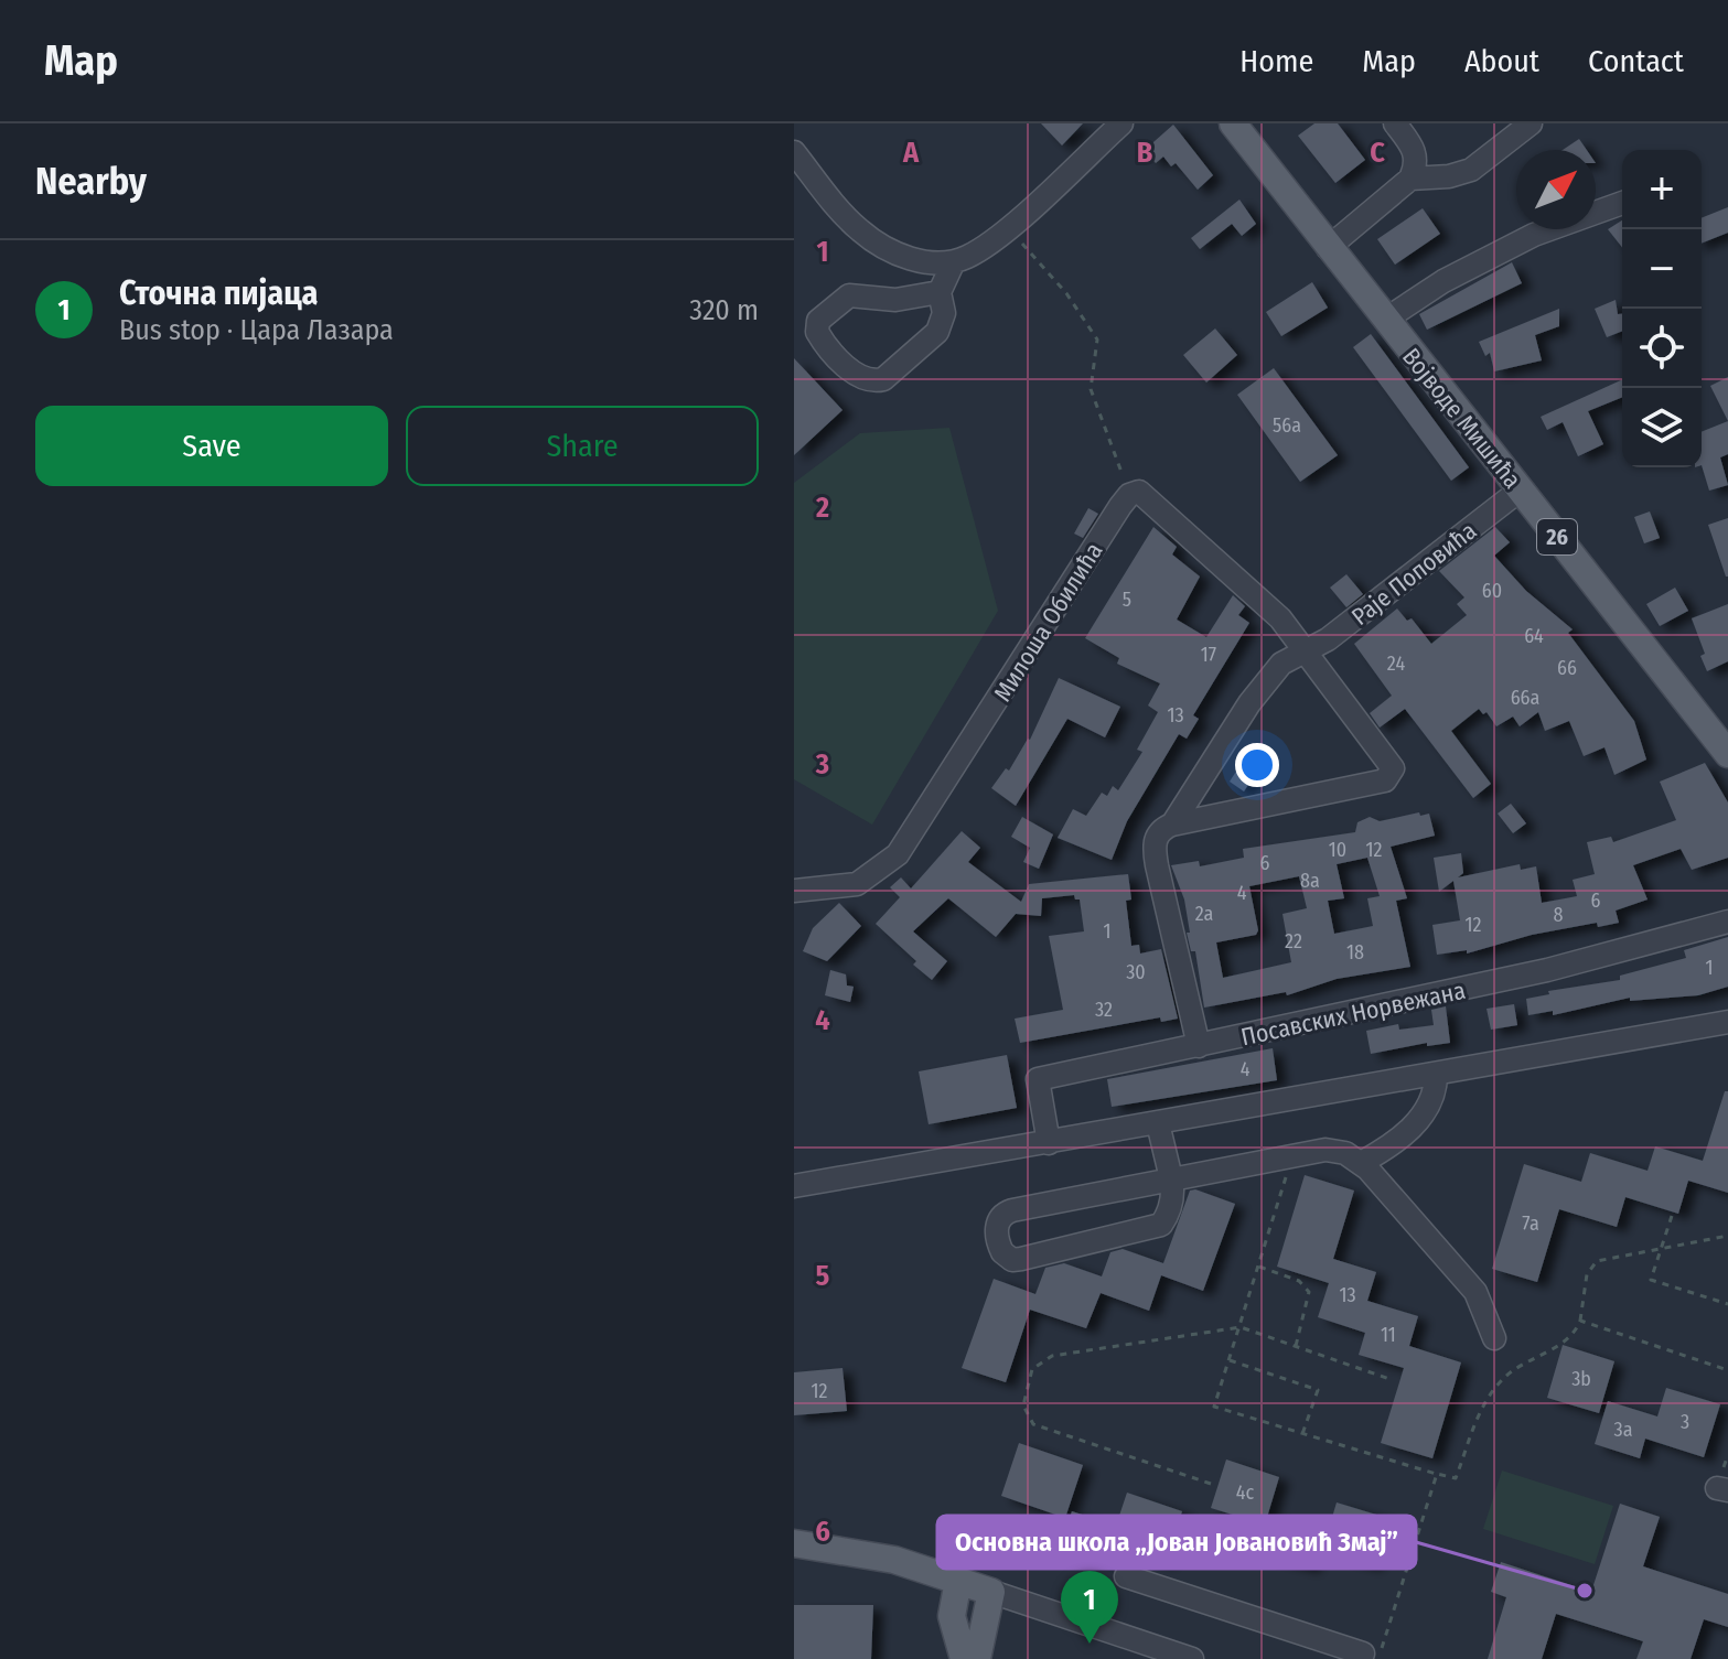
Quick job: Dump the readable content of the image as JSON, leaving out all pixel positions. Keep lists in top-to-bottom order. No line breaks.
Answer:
{"streets":{"main road":["Војводе Мишића","26"],"street":["Раје Поповића","Милоша Обилића","Посавских Норвежана"]},"crossings":[["Војводе Мишића","Раје Поповића"],["Раје Поповића","Посавских Норвежана"]],"places":["Основна школа „Јован Јовановић Змај”"],"house_numbers":["56a","60","5","64","17","24","66","66a","13","10","12","6","8a","4","6","2a","8","12","1","22","18","1","30","32","4","7a","13","11","3b","12","3","3a","4c"],"north":"top right","page":{"header":"Map","nav":["Home","Map","About","Contact"],"heading":"Nearby","map_buttons":["+","−"],"list":[{"mark":"1","name":"Сточна пијаца","note":"Bus stop · Цара Лазара","value":"320 m"}],"buttons":["Save","Share"],"pins":"1"},"grid":{"columns":["A","B","C"],"rows":["1","2","3","4","5","6"]}}
